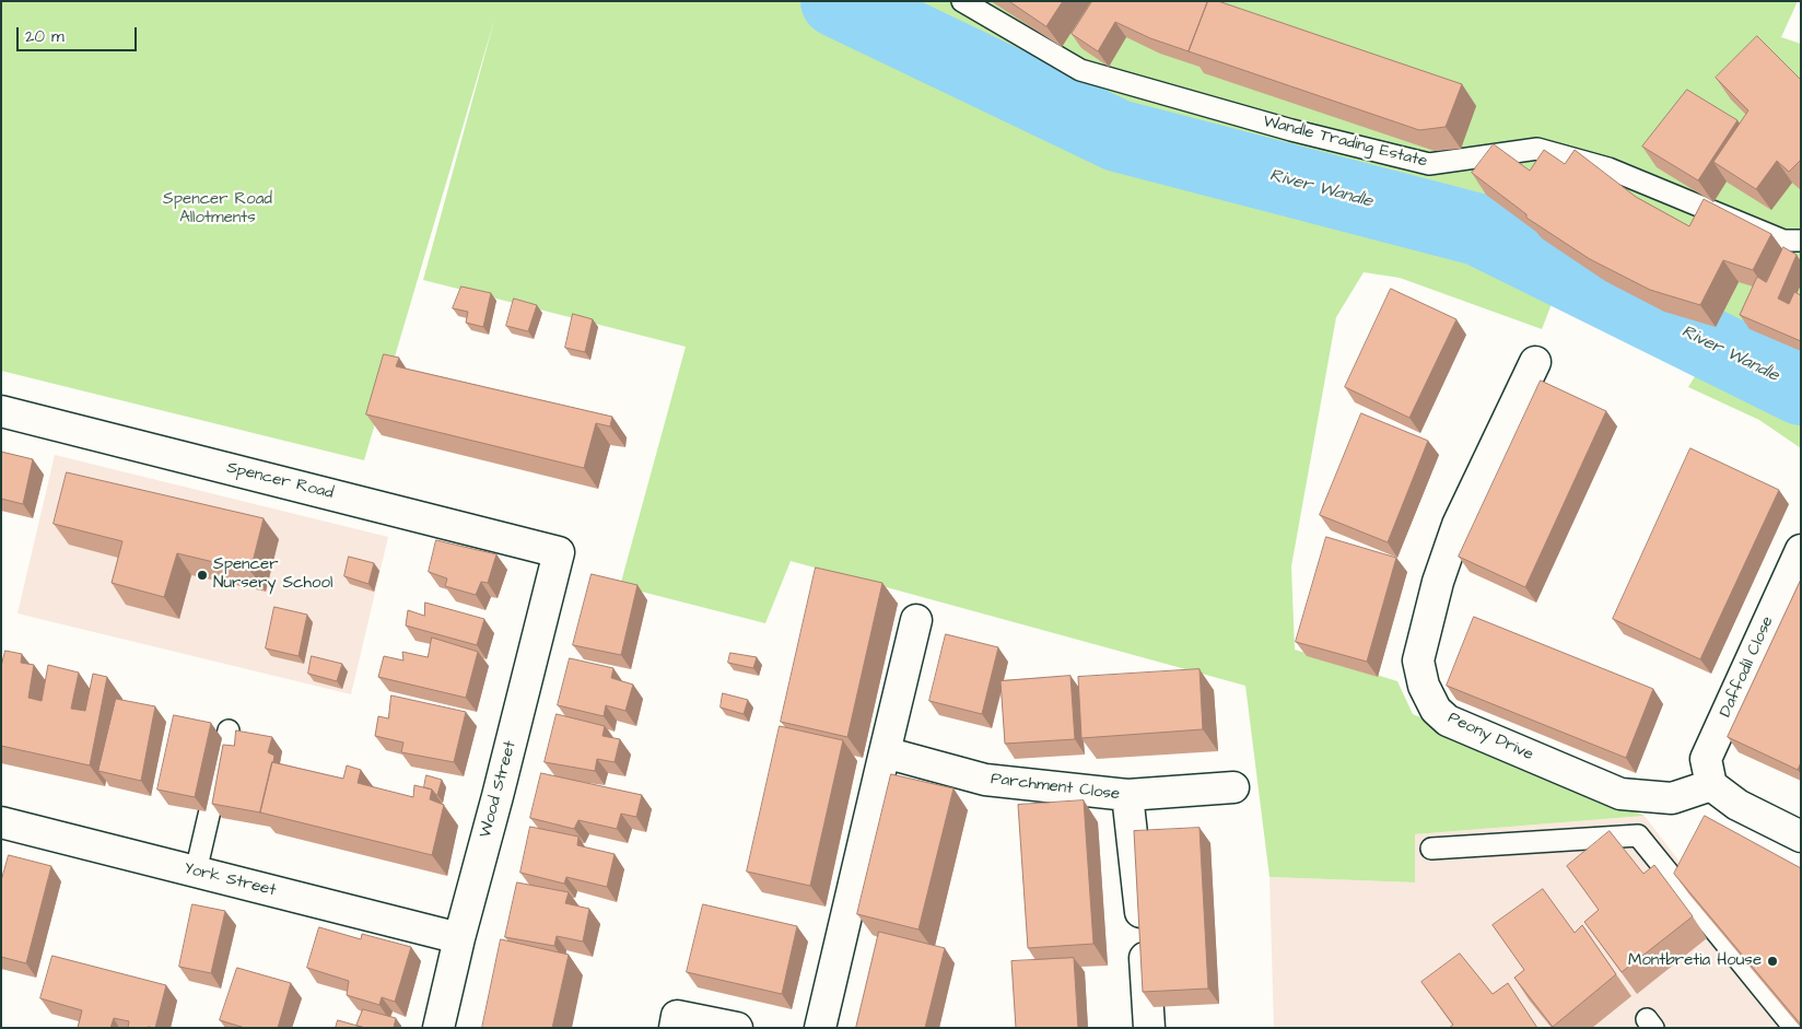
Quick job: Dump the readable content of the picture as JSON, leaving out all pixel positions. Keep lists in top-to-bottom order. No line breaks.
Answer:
{"streets":{"street":["Spencer Road","Daffodil Close","Peony Drive","Parchment Close","Wood Street","York Street"],"lane":["Wandle Trading Estate"]},"crossings":[["Spencer Road","Wood Street"],["Daffodil Close","Peony Drive"],["Wood Street","York Street"]],"water":["River Wandle"],"parks":["Spencer Road Allotments"],"places":["Spencer Nursery School","Montbretia House"],"scale_bar":"20 m"}
